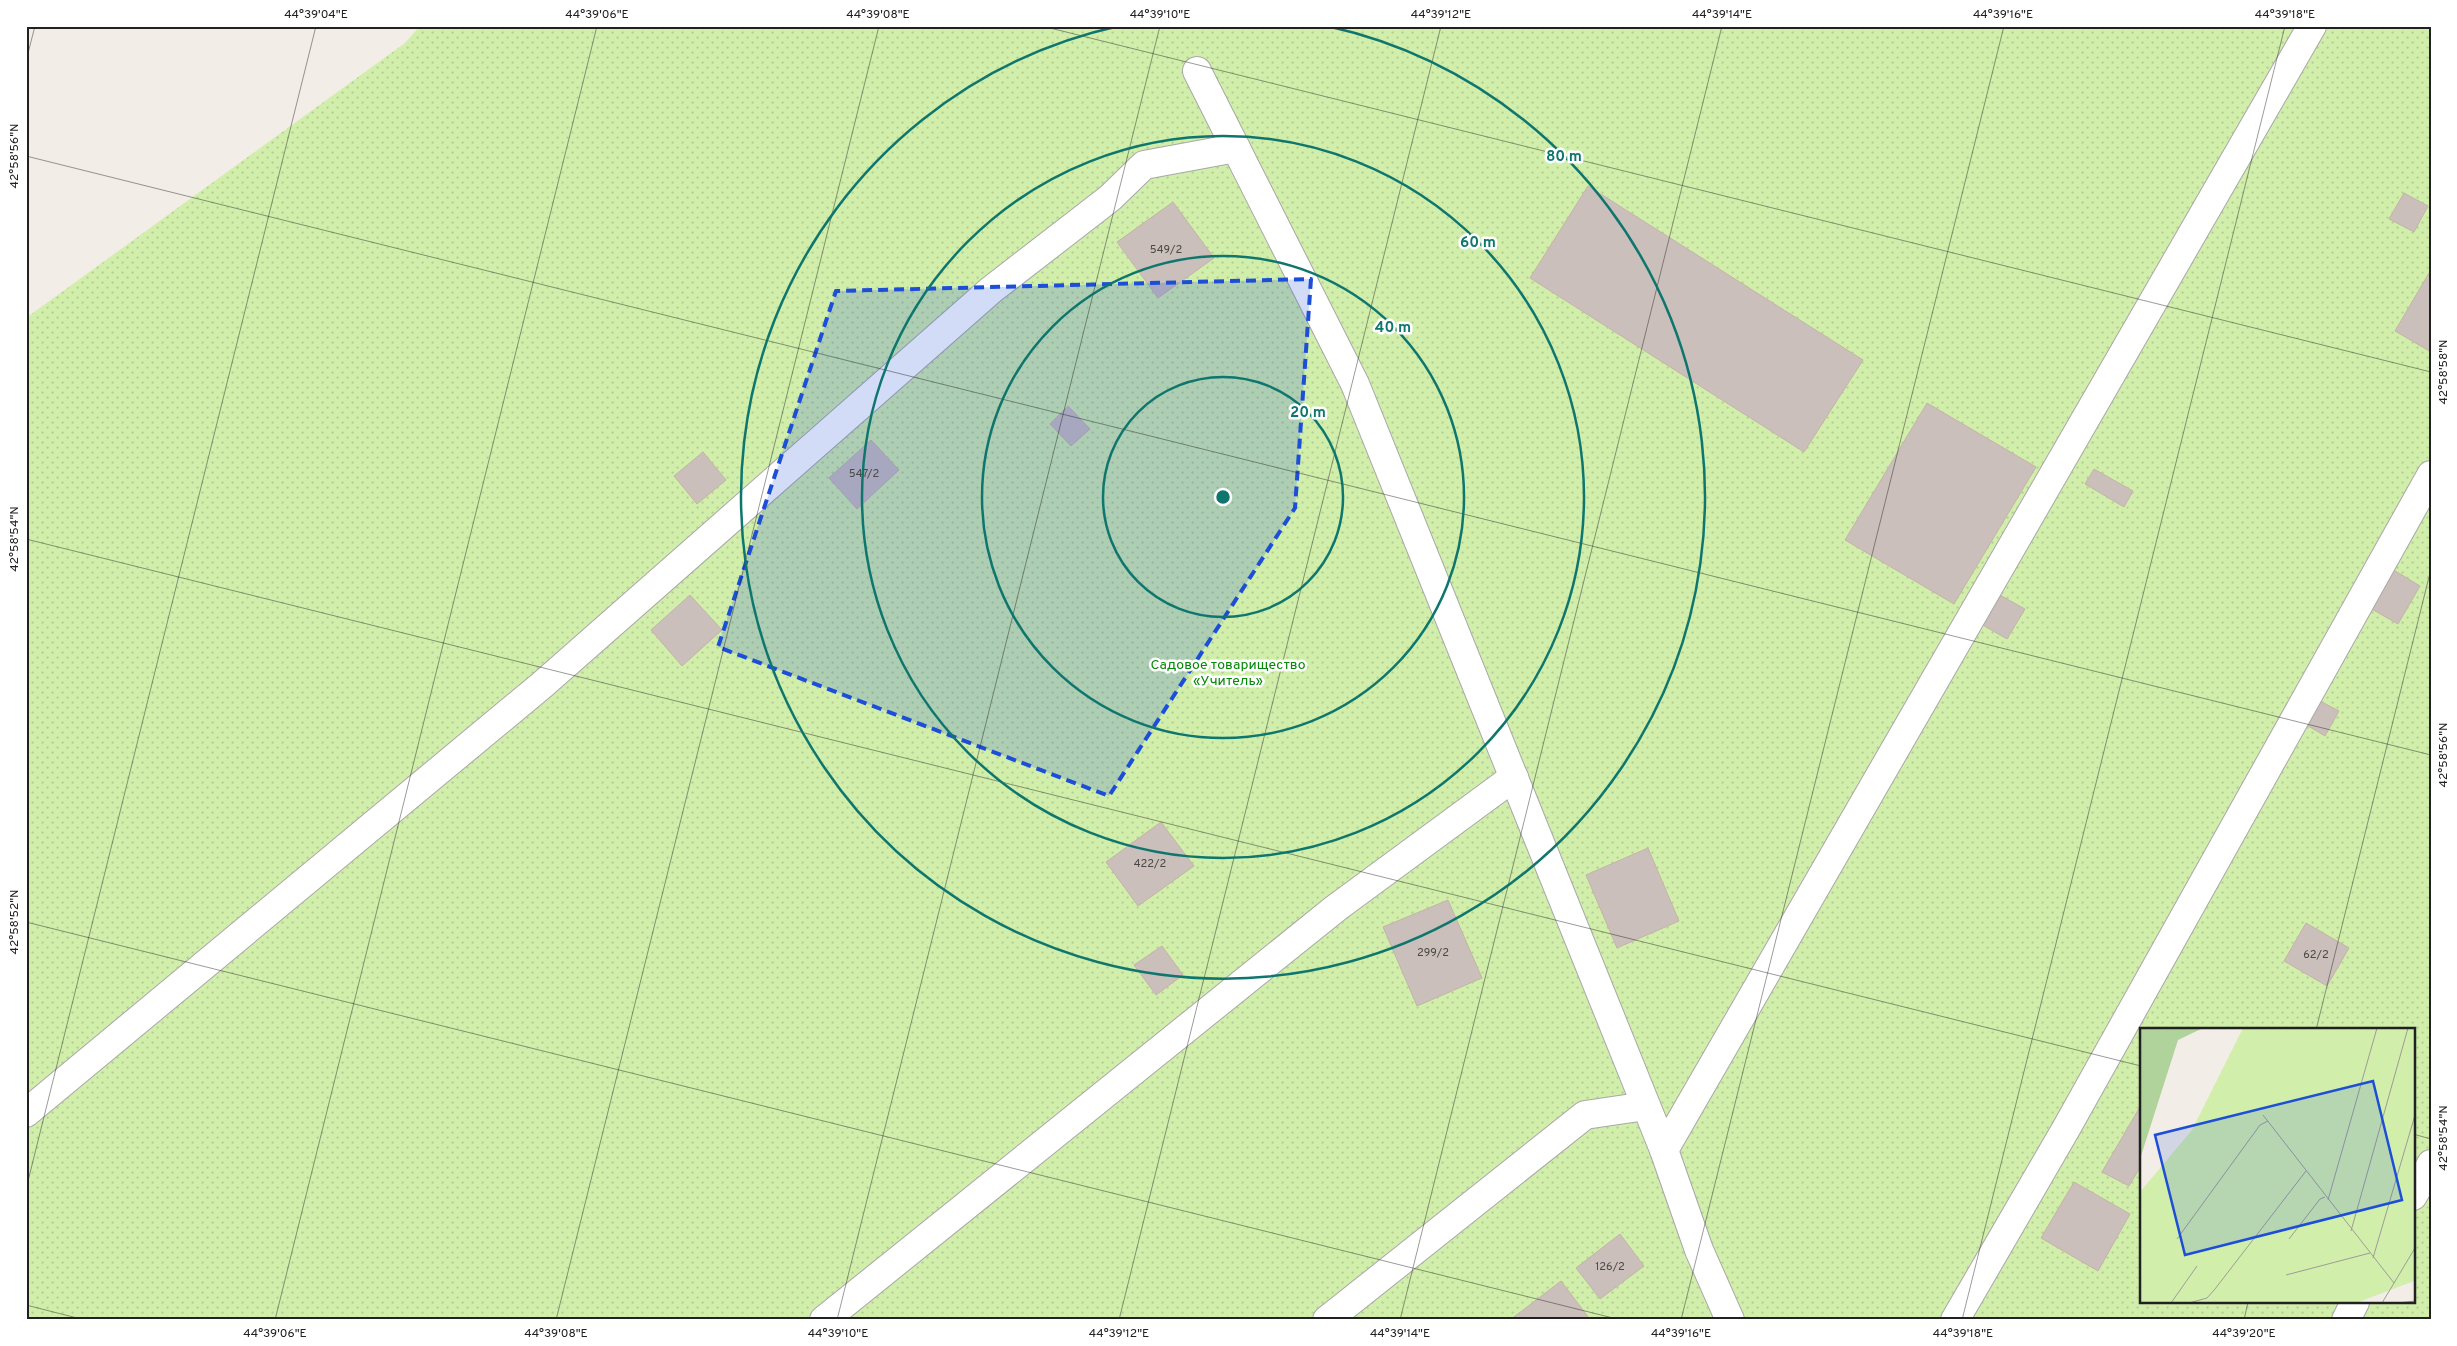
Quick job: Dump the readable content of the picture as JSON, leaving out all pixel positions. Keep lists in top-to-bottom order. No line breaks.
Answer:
{"parks":["Садовое товарищество «Учитель»"],"house_numbers":["549/2","547/2","422/2","299/2","62/2","126/2"],"coordinates":["44°39'04\"E","44°39'06\"E","44°39'08\"E","44°39'10\"E","44°39'12\"E","44°39'14\"E","44°39'16\"E","44°39'18\"E","42°58'56\"N","42°58'58\"N","42°58'54\"N","42°58'52\"N","44°39'20\"E"],"rings":["80 m","60 m","40 m","20 m"]}
